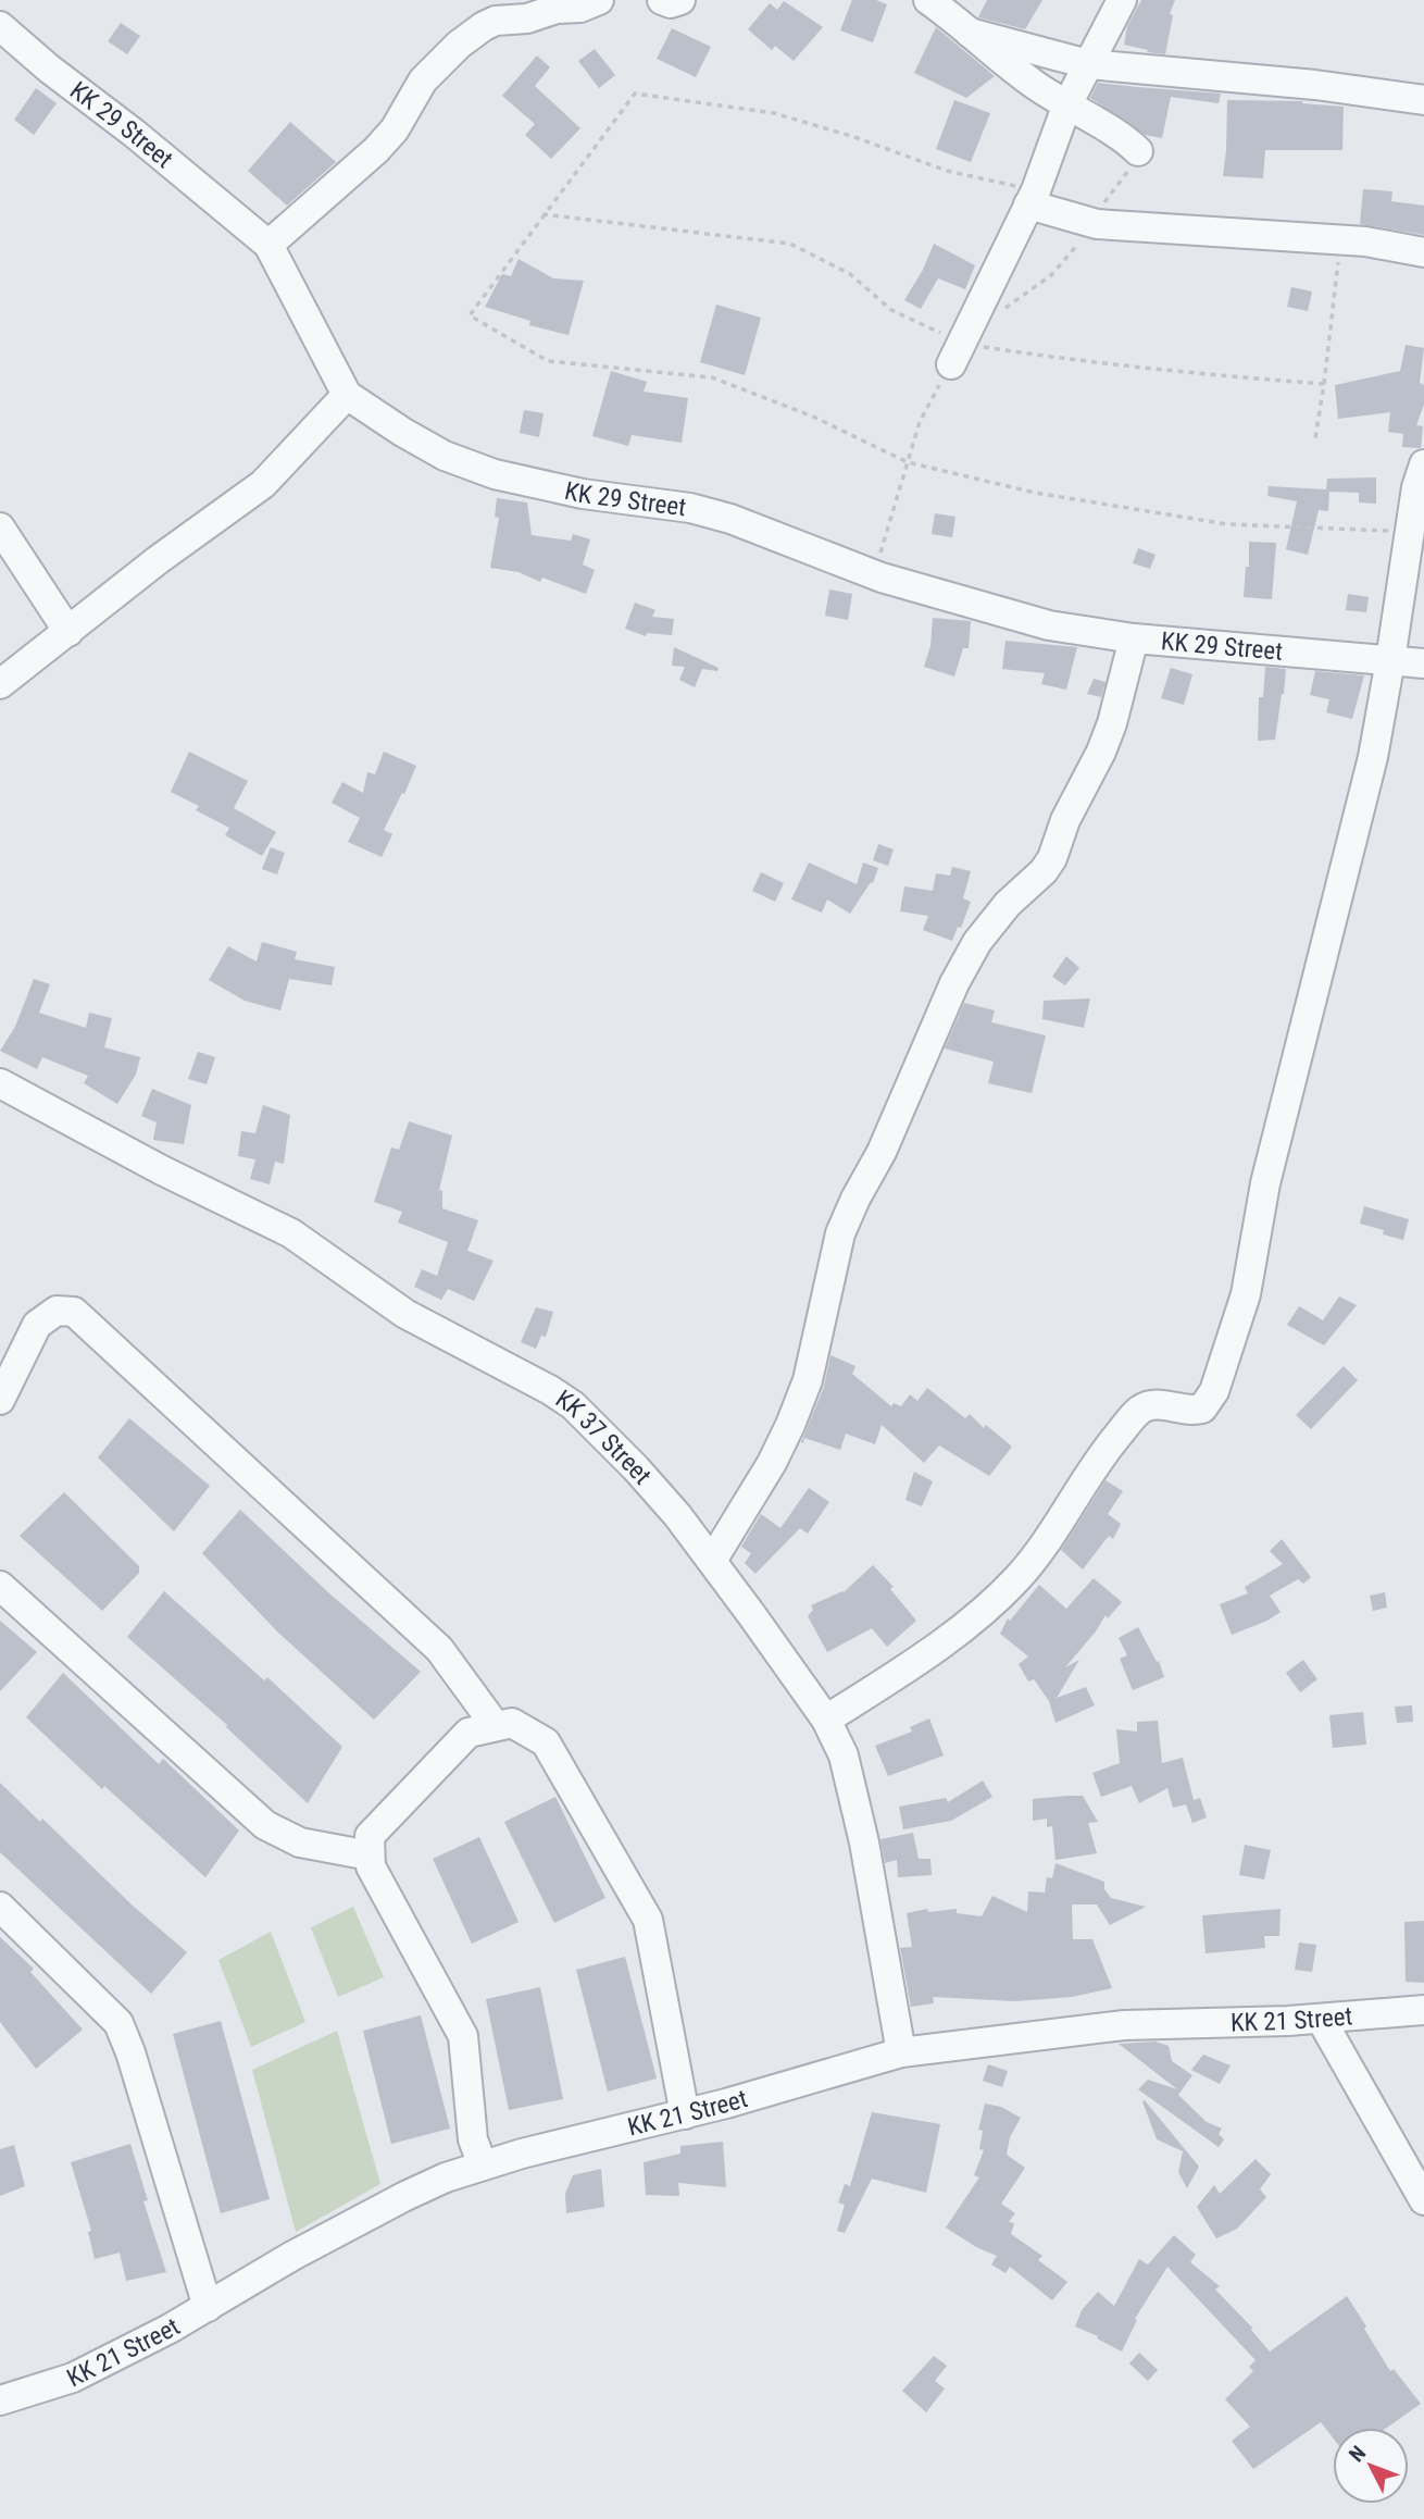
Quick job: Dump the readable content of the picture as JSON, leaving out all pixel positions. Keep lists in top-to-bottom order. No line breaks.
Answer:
{"streets":{"street":["KK 29 Street","KK 37 Street","KK 21 Street"]},"crossings":[["KK 37 Street","KK 21 Street"]],"north":"top left"}
